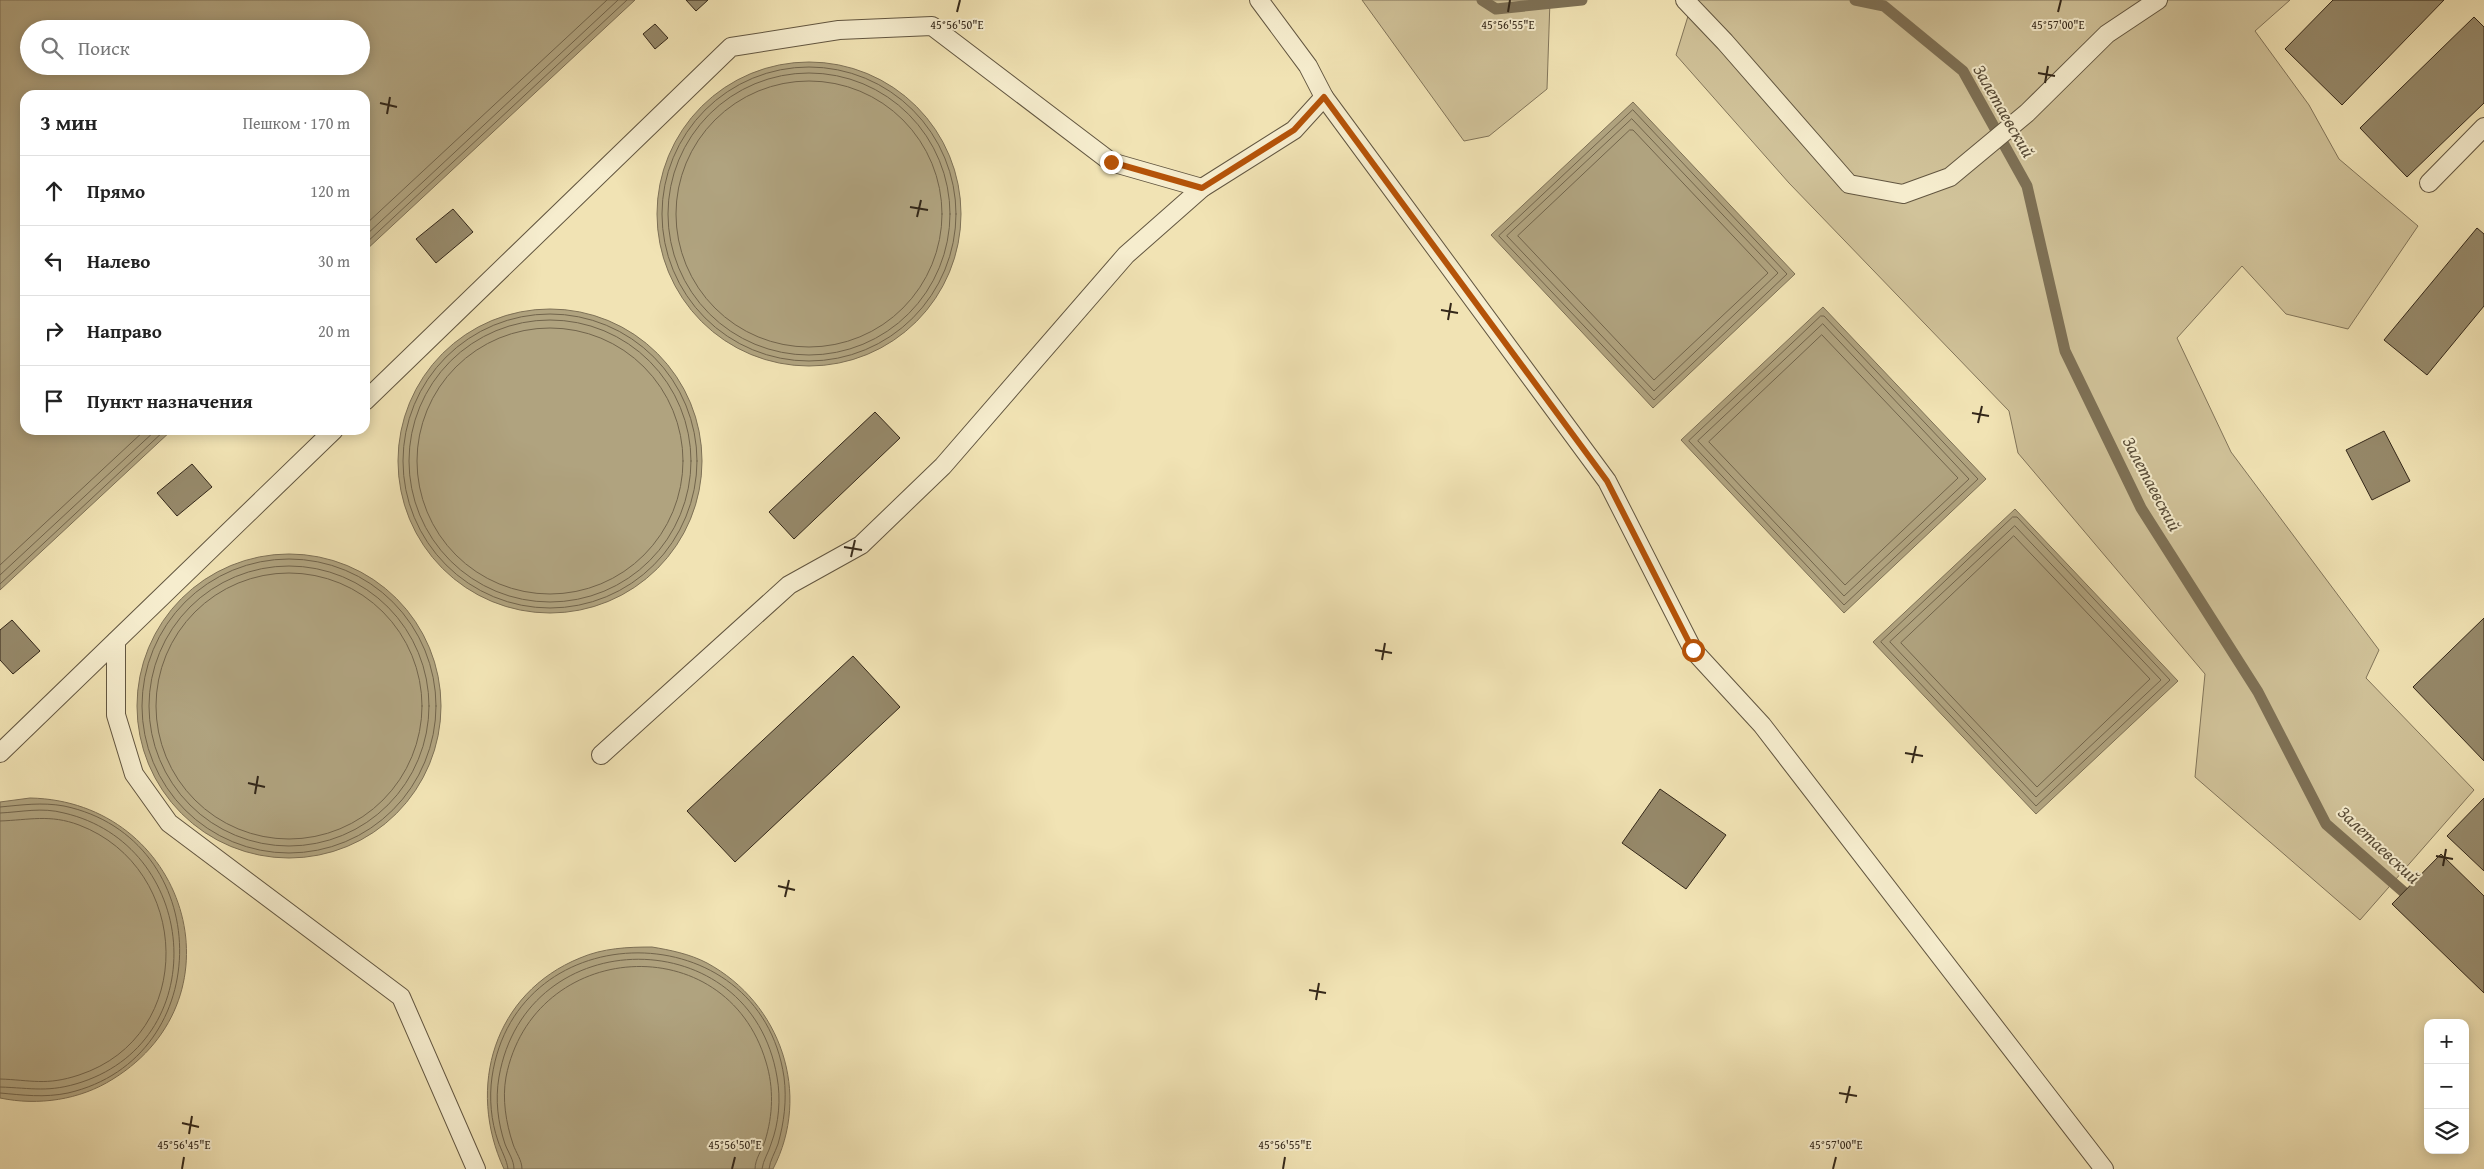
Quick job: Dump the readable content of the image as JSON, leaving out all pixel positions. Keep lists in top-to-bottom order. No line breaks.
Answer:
{"water":["Залетаевский"],"page":{"search":"Поиск","heading":["3 мин","Пешком · 170 m"],"list":[["Прямо","120 m"],["Налево","30 m"],["Направо","20 m"],"Пункт назначения"],"map_buttons":["+","−"]},"coordinates":["45°56'50\"E","45°56'55\"E","45°57'00\"E","45°56'45\"E"]}
